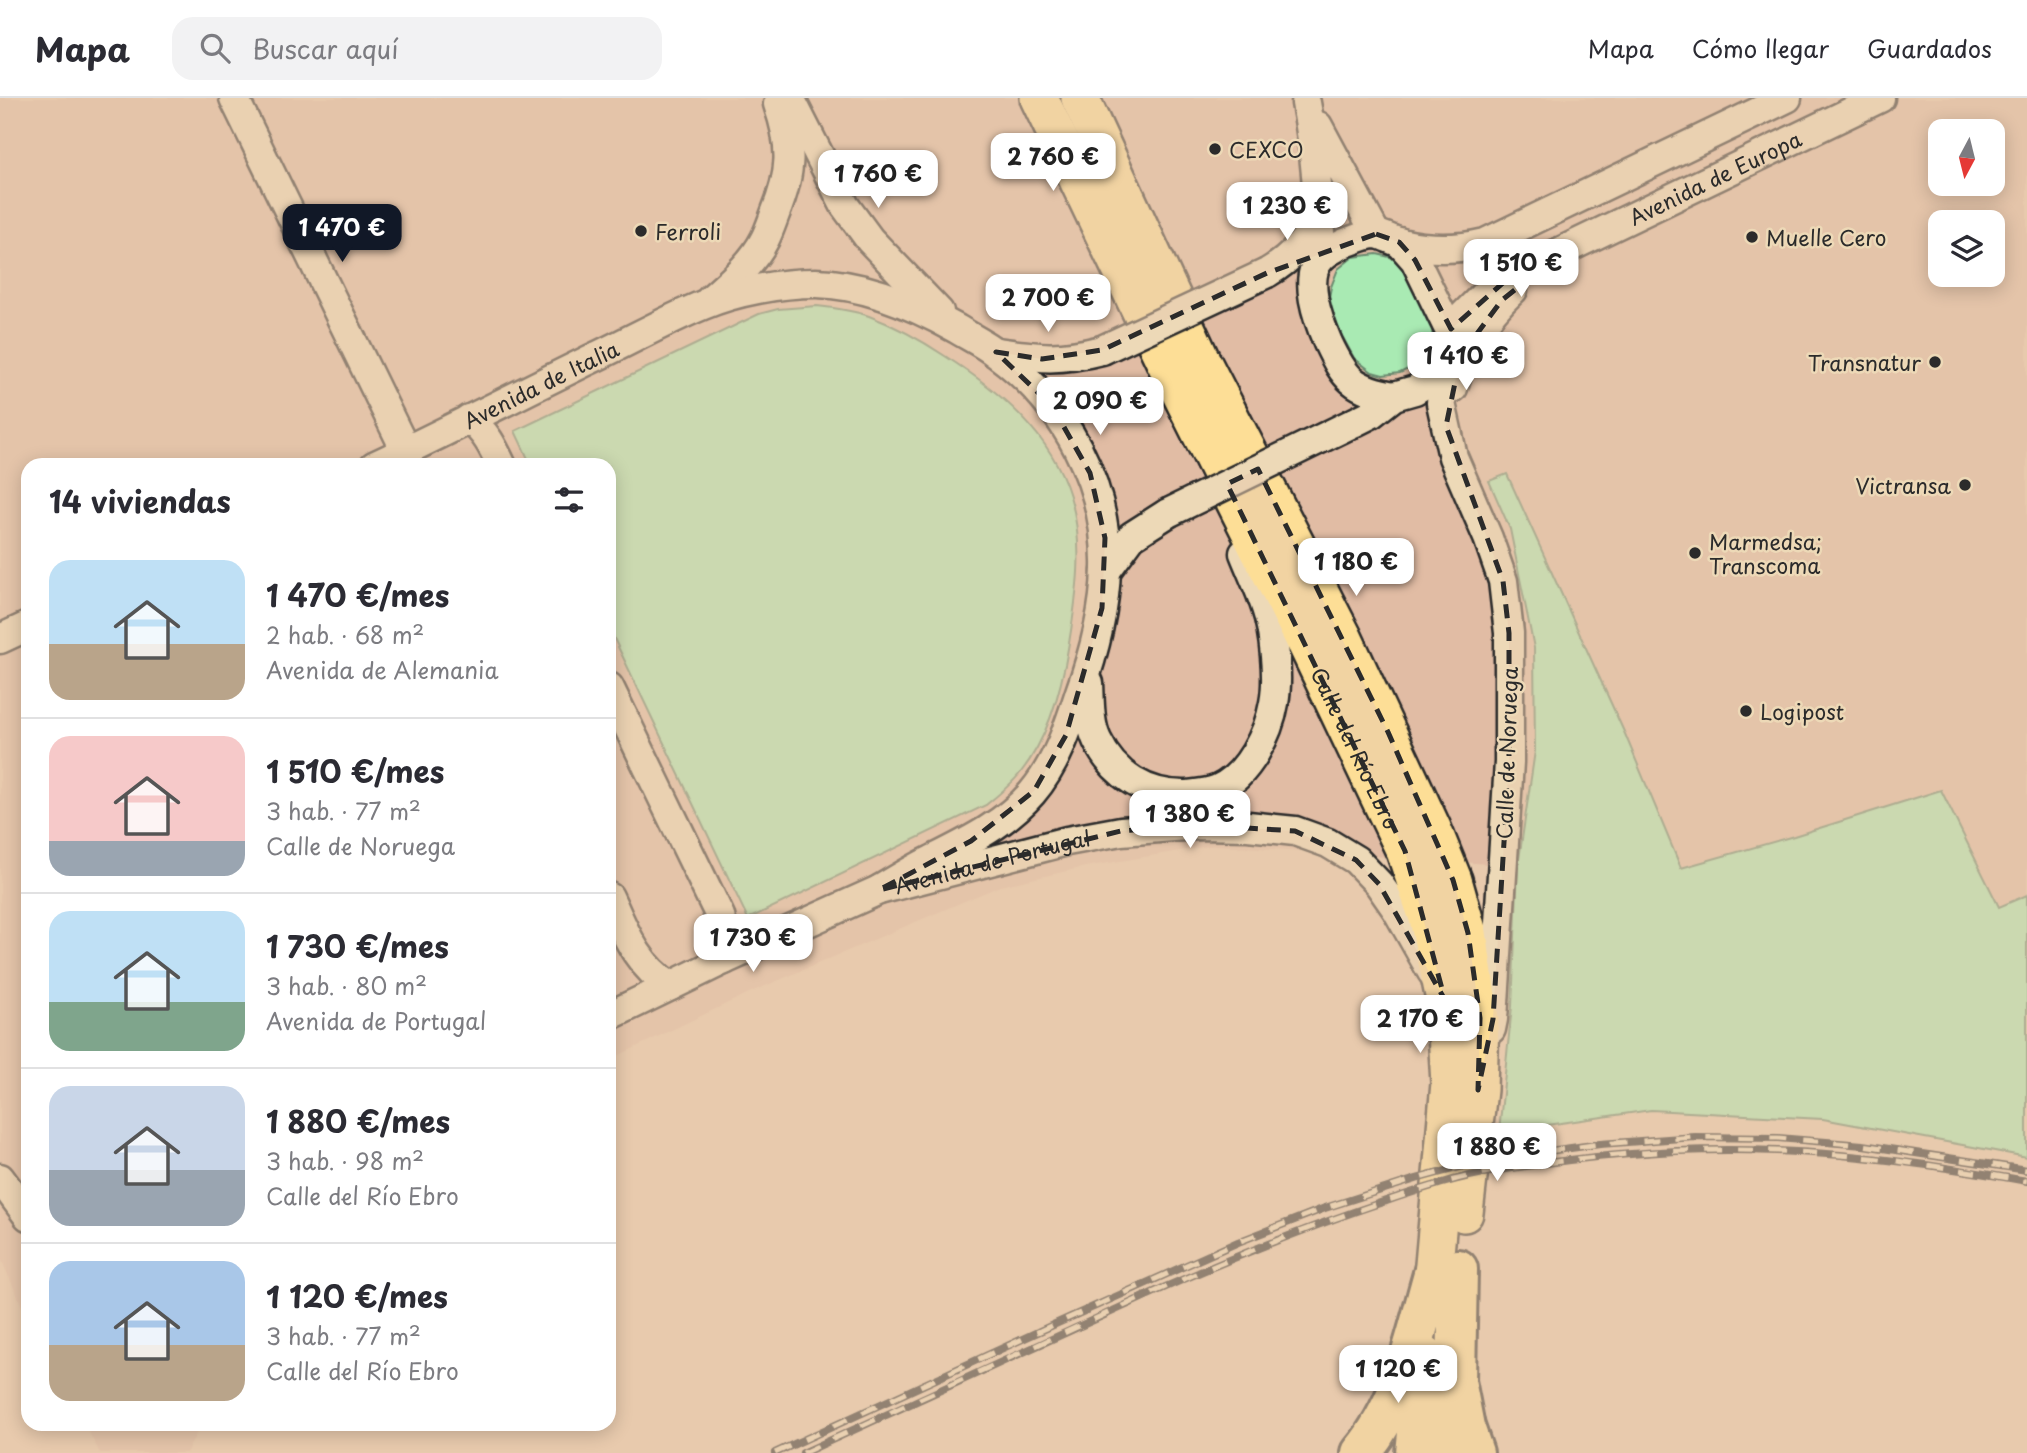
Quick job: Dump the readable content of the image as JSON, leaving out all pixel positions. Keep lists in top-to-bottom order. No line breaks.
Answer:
{"streets":{"main road":["Calle del Río Ebro"],"street":["Avenida de Europa","Avenida de Italia","Calle de Noruega","Avenida de Portugal"]},"crossings":[["Avenida de Europa","Calle de Noruega"],["Calle del Río Ebro","Calle de Noruega"],["Calle del Río Ebro","Avenida de Portugal"]],"places":["CEXCO","Ferroli","Muelle Cero","Transnatur","Victransa","Marmedsa; Transcoma","Logipost"],"north":"bottom","page":{"header":"Mapa","search":"Buscar aquí","nav":["Mapa","Cómo llegar","Guardados"],"price":["2 760 €","1 760 €","1 230 €","1 470 €","1 510 €","2 700 €","1 410 €","2 090 €","1 180 €","1 380 €","1 730 €","2 170 €","1 880 €","1 120 €"],"heading":"14 viviendas","list":[{"name":"1 470 €/mes","note":"2 hab. · 68 m² · Avenida de Alemania"},{"name":"1 510 €/mes","note":"3 hab. · 77 m² · Calle de Noruega"},{"name":"1 730 €/mes","note":"3 hab. · 80 m² · Avenida de Portugal"},{"name":"1 880 €/mes","note":"3 hab. · 98 m² · Calle del Río Ebro"},{"name":"1 120 €/mes","note":"3 hab. · 77 m² · Calle del Río Ebro"}]}}
